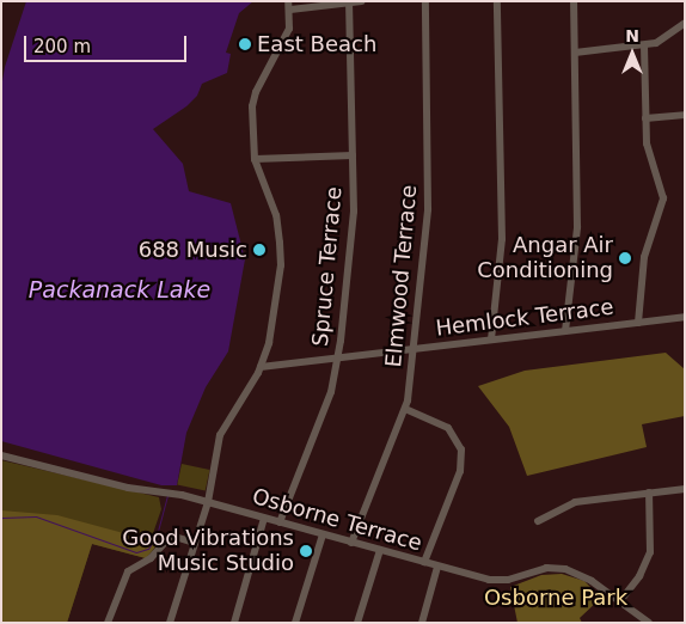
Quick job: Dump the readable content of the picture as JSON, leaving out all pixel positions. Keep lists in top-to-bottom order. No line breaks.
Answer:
{"streets":{"street":["Spruce Terrace","Elmwood Terrace","Hemlock Terrace","Osborne Terrace"]},"crossings":[["Spruce Terrace","Hemlock Terrace"],["Spruce Terrace","Osborne Terrace"],["Elmwood Terrace","Hemlock Terrace"],["Elmwood Terrace","Osborne Terrace"]],"water":["Packanack Lake"],"parks":["Osborne Park"],"places":["East Beach","688 Music","Angar Air Conditioning","Good Vibrations Music Studio"],"scale_bar":"200 m","north":"top"}
